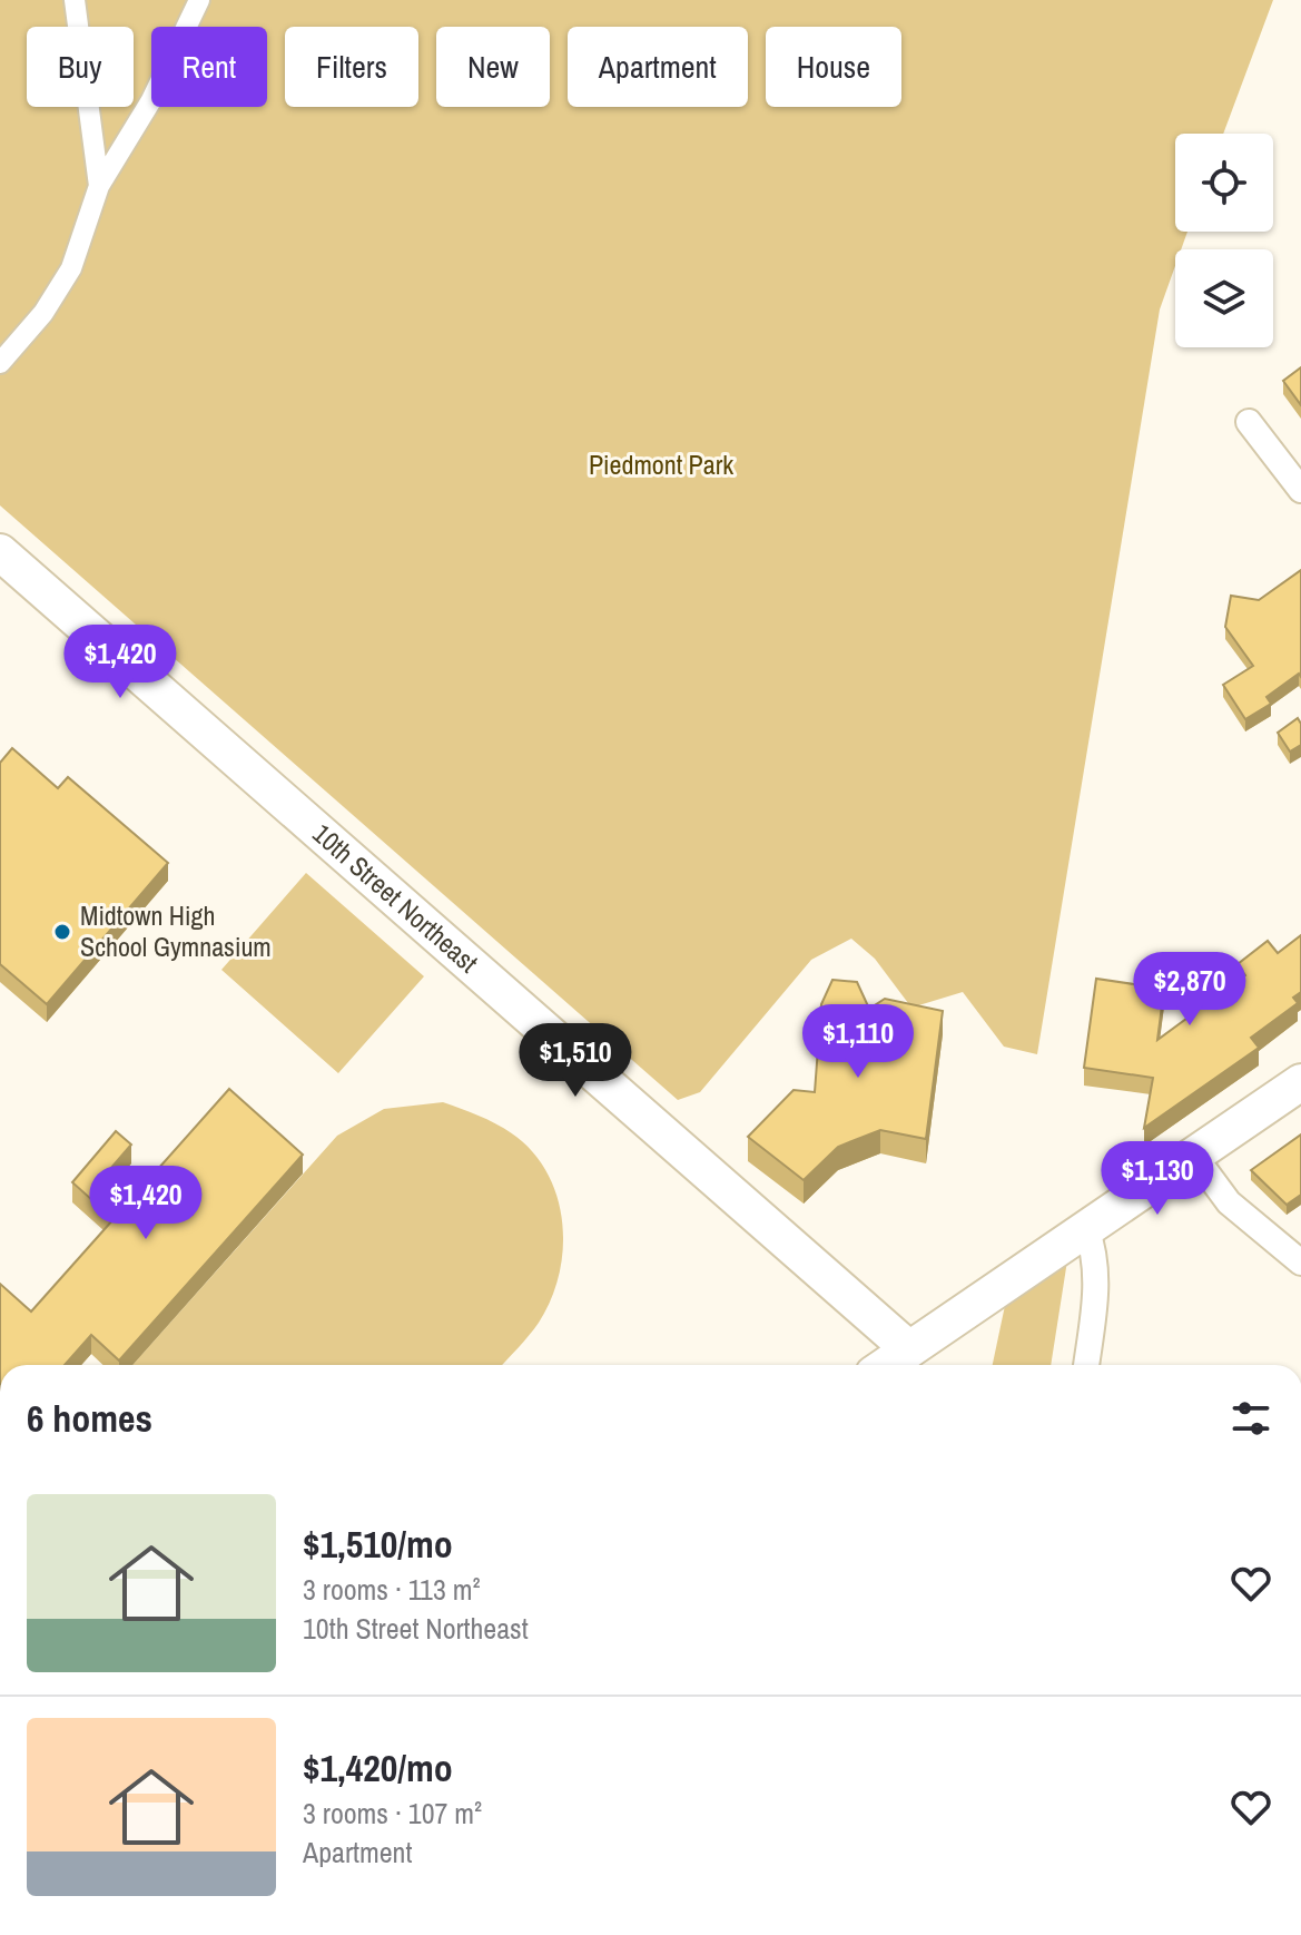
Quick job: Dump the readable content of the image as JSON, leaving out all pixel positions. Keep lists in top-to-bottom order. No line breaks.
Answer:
{"streets":{"main road":["10th Street Northeast"]},"parks":["Piedmont Park"],"places":["Midtown High School Gymnasium"],"page":{"chip":["Buy","Rent","Filters","New","Apartment","House"],"price":["$1,420","$2,870","$1,110","$1,510","$1,130","$1,420"],"heading":"6 homes","list":[{"name":"$1,510/mo","note":"3 rooms · 113 m² · 10th Street Northeast"},{"name":"$1,420/mo","note":"3 rooms · 107 m² · Apartment"}]}}
